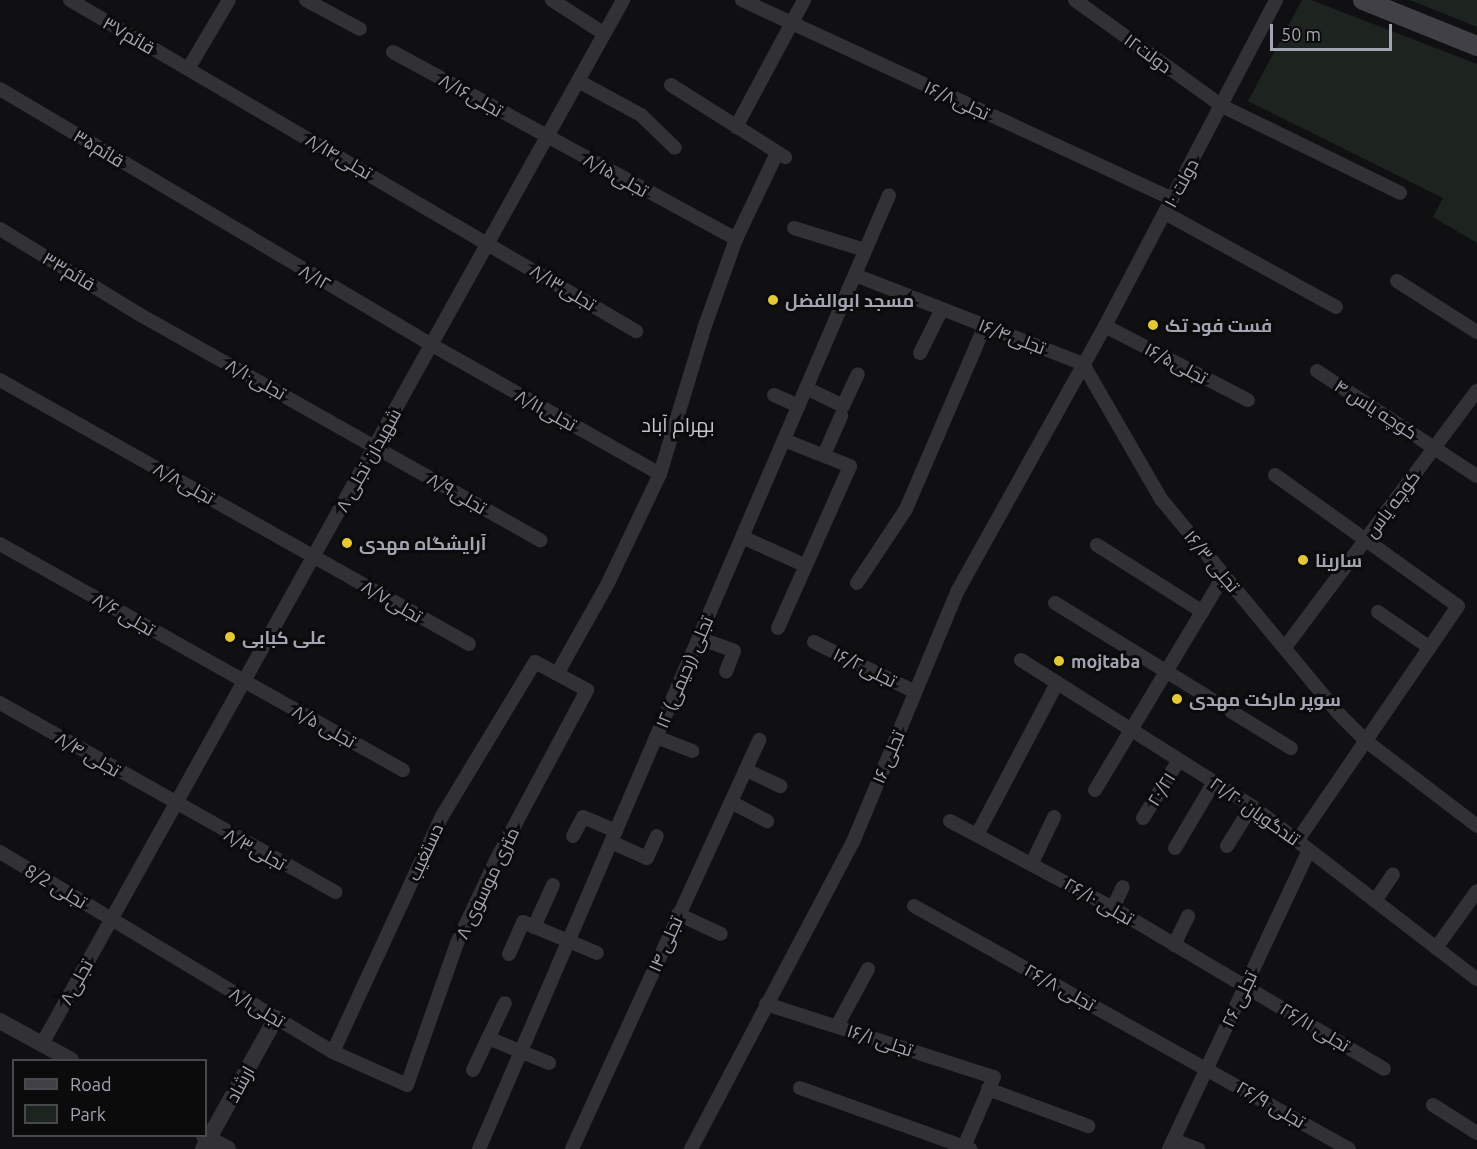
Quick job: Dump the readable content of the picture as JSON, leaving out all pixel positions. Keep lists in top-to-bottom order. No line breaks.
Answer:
{"streets":{"street":["قائم۳۷","۱۲دولت","تجلی۸/۱۶","تجلی۱۶/۸","قائم۳۵","تجلی۸‌/۱۴","تجلی۸/۱۵","۱۰ دولت","قائم۳۳","۸/۱۲","تجلی۸/۱۳","تجلی۱۶/۴","تجلی۱۶/۵","تجلی۸/۱۰","کوچه یاس ۴","تجلی۸/۱۱","شهیدان تجلی ۸","تجلی۸/۸","تجلی۸/۹","کوچه یاس","۱۶/۳ تجلی","تجلی۸/۷","تجلی ۸/۶","تجلی۱۶/۲","۱۲ تجلی (رحیمی)","تجلی ۸/۵","۸/۴ تجلی","۱۶ تجلی","۲۰/۲۱","۲۱/۲۰ تندگویان","تجلی۸/۳","دستغیب","۸ متری موسوی","8/2 تجلی","۲۶/۱۰ تجلی","تجلی ۱۴","تجلی۸","۲۶/۸ تجلی","۲۶ تجلی","تجلی۸/۱","۲۶/۱۱ تجلی","۱۶/۱ تجلی","ارشاد","۲۶/۹ تجلی"]},"crossings":[["قائم۳۷","تجلی۸‌/۱۴"],["۱۲دولت","۱۰ دولت"],["تجلی۸/۱۶","تجلی۸/۱۵"],["تجلی۸/۱۶","شهیدان تجلی ۸"],["تجلی۱۶/۸","۱۰ دولت"],["قائم۳۵","۸/۱۲"],["تجلی۸‌/۱۴","تجلی۸/۱۳"],["تجلی۸‌/۱۴","شهیدان تجلی ۸"],["تجلی۸/۱۵","شهیدان تجلی ۸"],["۱۰ دولت","تجلی۱۶/۴"],["۱۰ دولت","تجلی۱۶/۵"],["۱۰ دولت","۱۶/۳ تجلی"],["۱۰ دولت","۱۶ تجلی"],["قائم۳۳","تجلی۸/۱۰"],["۸/۱۲","تجلی۸/۱۱"],["۸/۱۲","شهیدان تجلی ۸"],["تجلی۸/۱۳","شهیدان تجلی ۸"],["تجلی۱۶/۴","۱۶/۳ تجلی"],["تجلی۱۶/۴","۱۲ تجلی (رحیمی)"],["تجلی۱۶/۴","۱۶ تجلی"],["تجلی۸/۱۰","شهیدان تجلی ۸"],["تجلی۸/۱۰","تجلی۸/۹"],["کوچه یاس ۴","کوچه یاس"],["تجلی۸/۱۱","شهیدان تجلی ۸"],["شهیدان تجلی ۸","تجلی۸/۸"],["شهیدان تجلی ۸","تجلی۸/۹"],["شهیدان تجلی ۸","تجلی۸/۷"],["شهیدان تجلی ۸","تجلی ۸/۶"],["شهیدان تجلی ۸","تجلی ۸/۵"],["شهیدان تجلی ۸","۸/۴ تجلی"],["شهیدان تجلی ۸","تجلی۸/۳"],["شهیدان تجلی ۸","8/2 تجلی"],["شهیدان تجلی ۸","تجلی۸"],["شهیدان تجلی ۸","تجلی۸/۱"],["تجلی۸/۸","تجلی۸/۷"],["کوچه یاس","۱۶/۳ تجلی"],["۱۶/۳ تجلی","۱۶ تجلی"],["تجلی ۸/۶","تجلی ۸/۵"],["تجلی۱۶/۲","۱۶ تجلی"],["۸/۴ تجلی","تجلی۸/۳"],["۱۶ تجلی","۱۶/۱ تجلی"],["۲۰/۲۱","۲۱/۲۰ تندگویان"],["۲۱/۲۰ تندگویان","۲۶ تجلی"],["دستغیب","۸ متری موسوی"],["دستغیب","تجلی۸/۱"],["۸ متری موسوی","تجلی۸/۱"],["8/2 تجلی","تجلی۸"],["8/2 تجلی","تجلی۸/۱"],["۲۶/۱۰ تجلی","۲۶ تجلی"],["۲۶/۱۰ تجلی","۲۶/۱۱ تجلی"],["تجلی۸","تجلی۸/۱"],["۲۶/۸ تجلی","۲۶ تجلی"],["۲۶/۸ تجلی","۲۶/۹ تجلی"],["۲۶ تجلی","۲۶/۱۱ تجلی"],["۲۶ تجلی","۲۶/۹ تجلی"],["تجلی۸/۱","ارشاد"]],"districts":["بهرام آباد"],"places":["مسجد ابوالفضل","فست فود تک","آرایشگاه مهدی","سارینا","علی کبابی","mojtaba","سوپر مارکت مهدی"],"legend":["Road","Park"],"scale_bar":"50 m"}
